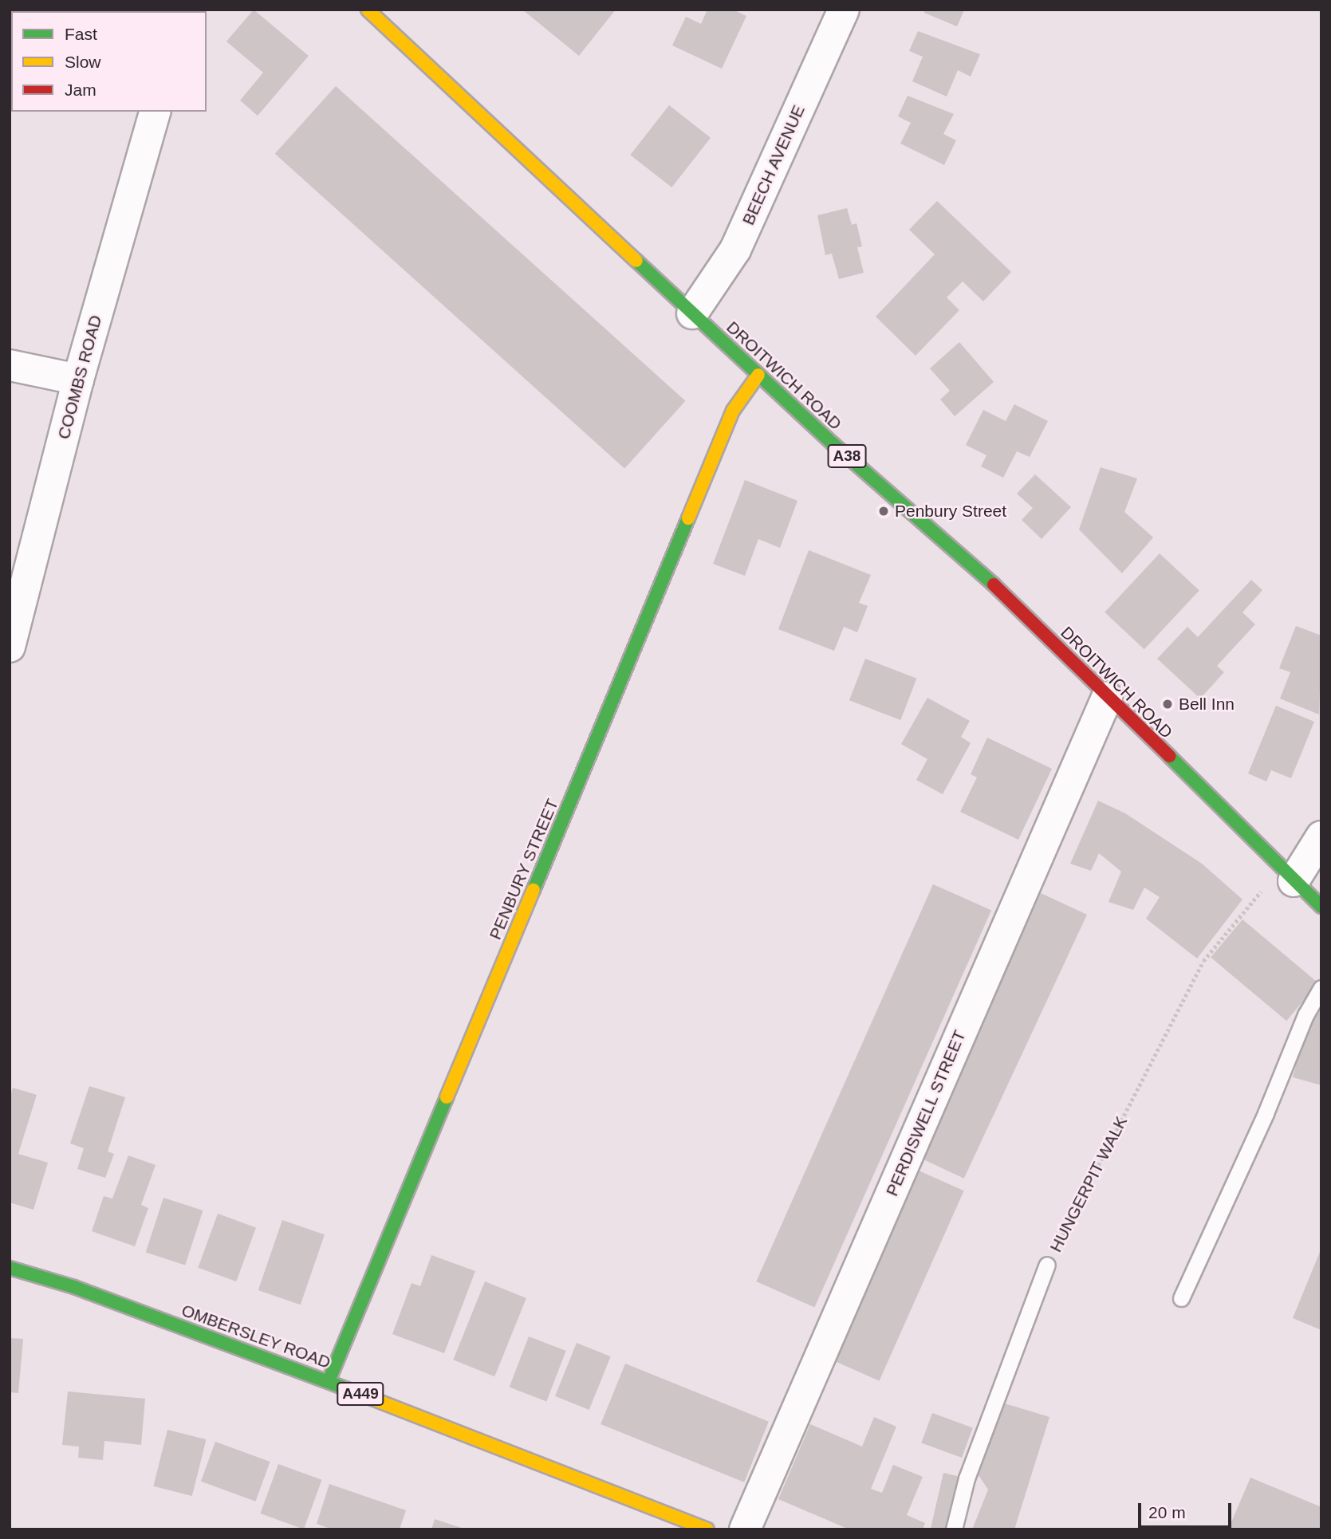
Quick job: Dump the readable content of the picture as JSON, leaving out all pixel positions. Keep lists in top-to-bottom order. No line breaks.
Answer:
{"streets":{"main road":["DROITWICH ROAD","A38","PENBURY STREET","OMBERSLEY ROAD","A449"],"street":["BEECH AVENUE","COOMBS ROAD","PERDISWELL STREET"],"lane":["HUNGERPIT WALK"]},"crossings":[["BEECH AVENUE","DROITWICH ROAD"],["DROITWICH ROAD","PENBURY STREET"],["DROITWICH ROAD","PERDISWELL STREET"],["DROITWICH ROAD","HUNGERPIT WALK"],["PENBURY STREET","OMBERSLEY ROAD"]],"places":["Penbury Street","Bell Inn"],"legend":["Fast","Slow","Jam"],"scale_bar":"20 m"}
